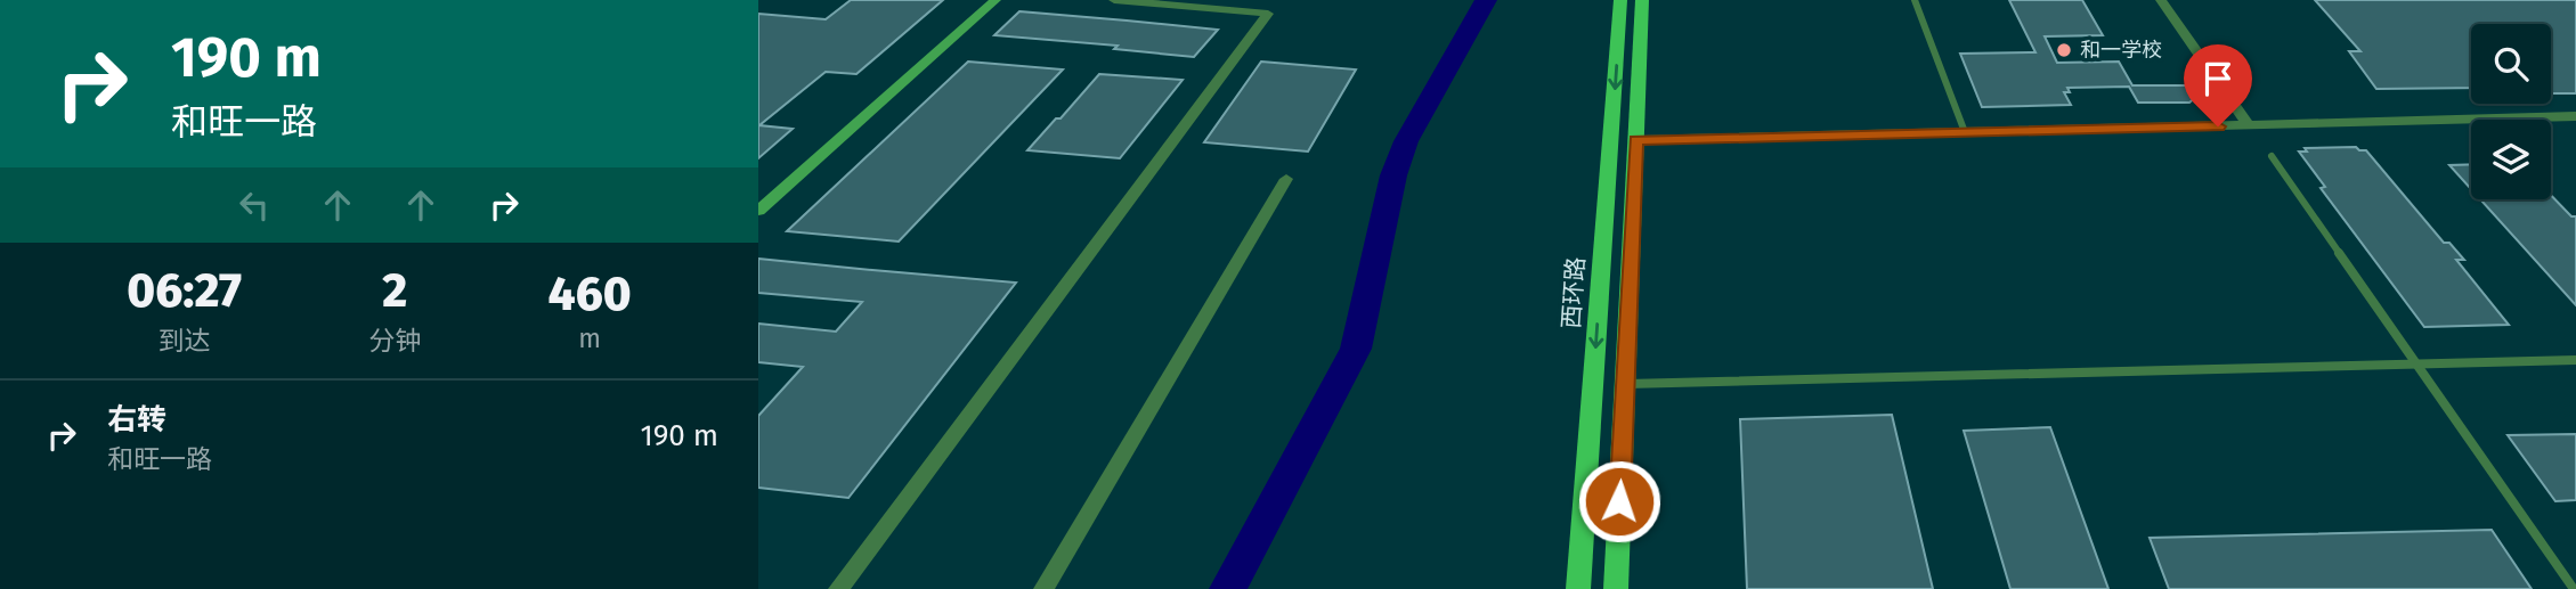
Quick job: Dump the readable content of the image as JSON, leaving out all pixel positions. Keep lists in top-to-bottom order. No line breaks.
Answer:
{"streets":{"main road":["西环路"]},"places":["和一学校"],"page":{"turn":["190 m","和旺一路"],"eta":["06:27","到达","2","分钟","460","m"],"list":[{"name":"右转","note":"和旺一路","value":"190 m"}]}}
